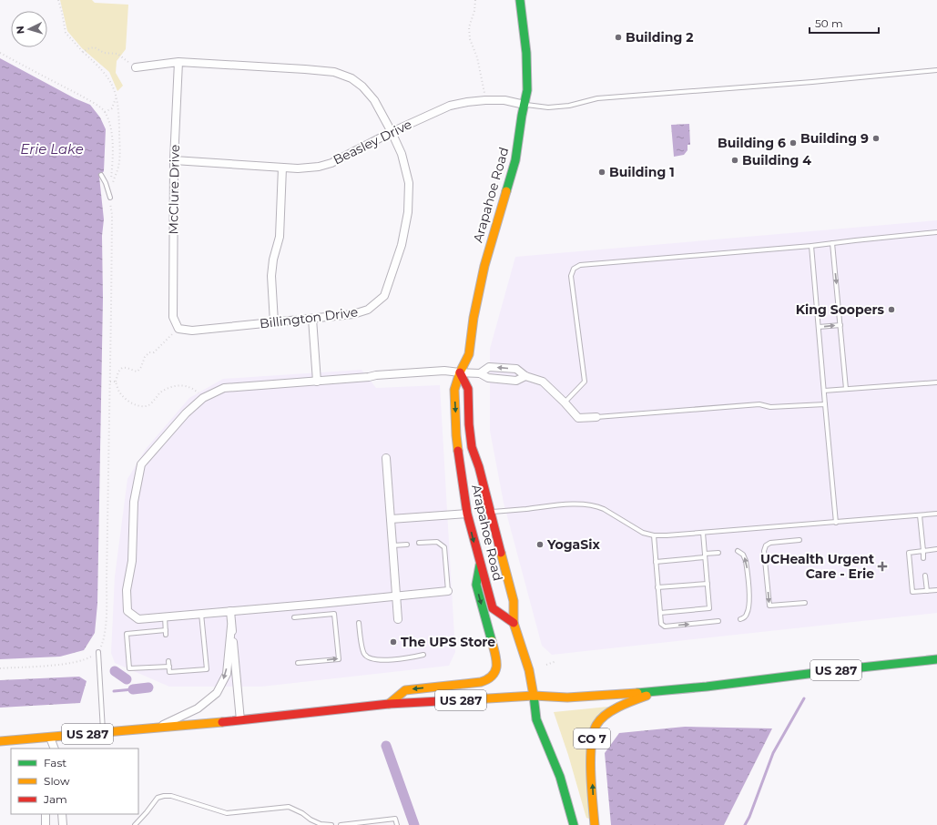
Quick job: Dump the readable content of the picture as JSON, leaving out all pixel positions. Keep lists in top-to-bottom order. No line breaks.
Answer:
{"streets":{"main road":["Arapahoe Road","US 287","CO 7"],"street":["Beasley Drive","McClure Drive","Billington Drive"]},"crossings":[["Beasley Drive","McClure Drive"],["Beasley Drive","Arapahoe Road"],["Beasley Drive","Billington Drive"],["McClure Drive","Billington Drive"],["Arapahoe Road","US 287"],["US 287","CO 7"]],"water":["Erie Lake"],"places":{"other":["Building 2","Building 9","Building 6","Building 4","Building 1","King Soopers","YogaSix","The UPS Store"],"health":["UCHealth Urgent Care - Erie"]},"legend":["Fast","Slow","Jam"],"scale_bar":"50 m","north":"left"}
